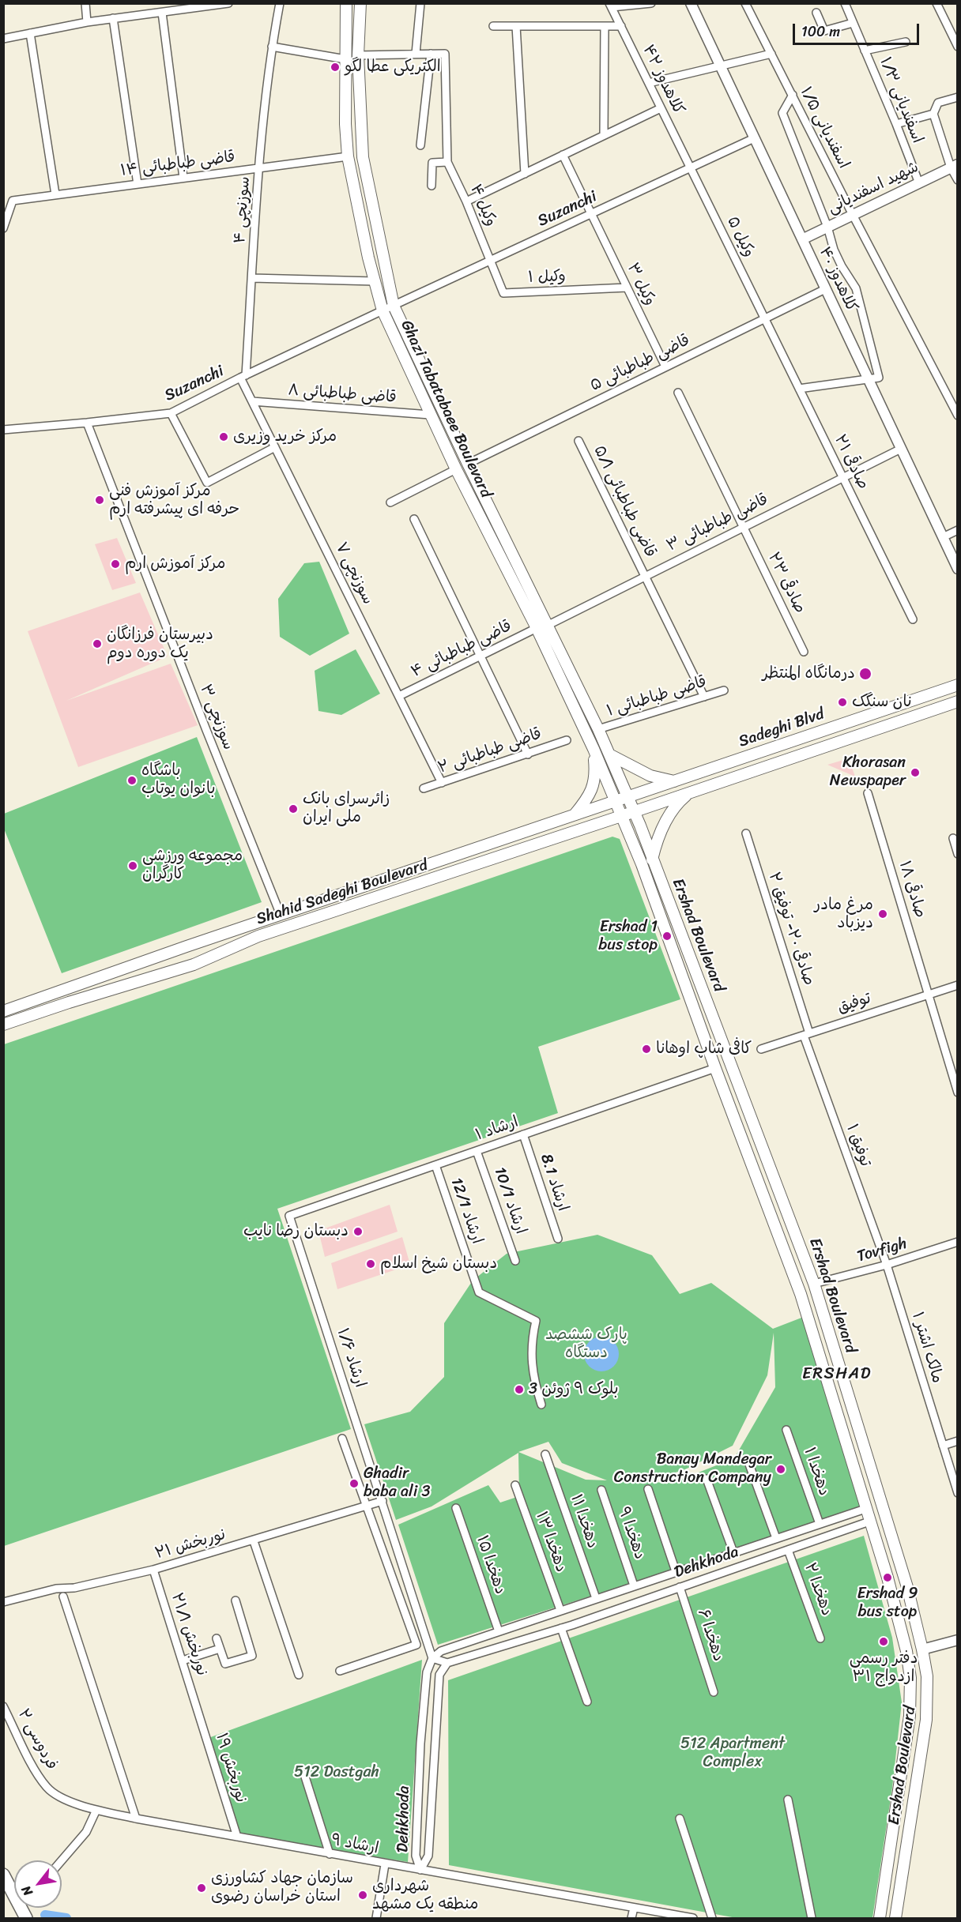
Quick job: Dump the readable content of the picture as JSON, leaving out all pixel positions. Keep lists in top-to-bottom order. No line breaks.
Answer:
{"streets":{"main road":["Ghazi Tabatabaee Boulevard","Sadeghi Blvd","Shahid Sadeghi Boulevard","Ershad Boulevard"],"street":["کلاهدوز ۴۲","اسفندیانی ۱/۳","اسفندیانی ۱/۵","قاضی طباطبائی ۱۴","شهید اسفندیانی","وکيل ۴","Suzanchi","سوزنچی ۴","وکيل ۵","وکيل ۱","کلاهدوز ۴۰","وکيل ۳","قاضی طباطبائی ۵","قاضی طباطبائی ۸","صادقی ۲۱","قاضی طباطبائی ۵/۱","قاضی طباطبائی ۳","سوزنچی ۷","صادقی ۲۳","قاضی طباطبائی ۴","قاضی طباطبائی ۱","سوزنچی ۳","قاضی طباطبائی ۲","صادقی ۱۸","صادقی ۲۰- توفیق ۲","توفیق","ارشاد ۱","توفیق ۱","ارشاد 8.1","ارشاد 10/1","ارشاد 12/1","Tovfigh","مالک اشتر ۱","ارشاد ۱/۶","دهخدا ۱","دهخدا ۱۱","دهخدا ۹","دهخدا ۱۳","نوربخش ۲۱","Dehkhoda","دهخدا ۱۵","دهخدا ۲","نوربخش ۲۱/۱","دهخدا ۶","فردوسی ۲","نوربخش ۱۹","ارشاد ۹"]},"crossings":[["کلاهدوز ۴۲","Suzanchi"],["کلاهدوز ۴۲","وکيل ۵"],["اسفندیانی ۱/۳","شهید اسفندیانی"],["اسفندیانی ۱/۵","شهید اسفندیانی"],["قاضی طباطبائی ۱۴","سوزنچی ۴"],["قاضی طباطبائی ۱۴","Ghazi Tabatabaee Boulevard"],["شهید اسفندیانی","کلاهدوز ۴۰"],["وکيل ۴","Suzanchi"],["وکيل ۴","وکيل ۱"],["Suzanchi","سوزنچی ۴"],["Suzanchi","وکيل ۵"],["Suzanchi","وکيل ۱"],["Suzanchi","کلاهدوز ۴۰"],["Suzanchi","وکيل ۳"],["Suzanchi","Ghazi Tabatabaee Boulevard"],["Suzanchi","سوزنچی ۷"],["Suzanchi","سوزنچی ۳"],["سوزنچی ۴","سوزنچی ۷"],["وکيل ۵","قاضی طباطبائی ۵"],["وکيل ۵","صادقی ۲۱"],["وکيل ۱","وکيل ۳"],["کلاهدوز ۴۰","قاضی طباطبائی ۵"],["کلاهدوز ۴۰","قاضی طباطبائی ۳"],["وکيل ۳","قاضی طباطبائی ۵"],["قاضی طباطبائی ۵","Ghazi Tabatabaee Boulevard"],["قاضی طباطبائی ۵","صادقی ۲۱"],["قاضی طباطبائی ۸","Ghazi Tabatabaee Boulevard"],["قاضی طباطبائی ۸","سوزنچی ۷"],["Ghazi Tabatabaee Boulevard","قاضی طباطبائی ۳"],["Ghazi Tabatabaee Boulevard","قاضی طباطبائی ۴"],["Ghazi Tabatabaee Boulevard","قاضی طباطبائی ۱"],["Ghazi Tabatabaee Boulevard","Sadeghi Blvd"],["Ghazi Tabatabaee Boulevard","Shahid Sadeghi Boulevard"],["Ghazi Tabatabaee Boulevard","Ershad Boulevard"],["صادقی ۲۱","قاضی طباطبائی ۳"],["قاضی طباطبائی ۵/۱","قاضی طباطبائی ۳"],["قاضی طباطبائی ۵/۱","قاضی طباطبائی ۱"],["قاضی طباطبائی ۳","صادقی ۲۳"],["سوزنچی ۷","قاضی طباطبائی ۴"],["سوزنچی ۷","قاضی طباطبائی ۲"],["سوزنچی ۳","Shahid Sadeghi Boulevard"],["Sadeghi Blvd","Shahid Sadeghi Boulevard"],["Sadeghi Blvd","Ershad Boulevard"],["صادقی ۱۸","توفیق"],["Shahid Sadeghi Boulevard","Ershad Boulevard"],["صادقی ۲۰- توفیق ۲","توفیق"],["صادقی ۲۰- توفیق ۲","توفیق ۱"],["Ershad Boulevard","ارشاد ۱"],["Ershad Boulevard","Tovfigh"],["Ershad Boulevard","Dehkhoda"],["توفیق","توفیق ۱"],["ارشاد ۱","ارشاد 8.1"],["ارشاد ۱","ارشاد 10/1"],["ارشاد ۱","ارشاد 12/1"],["ارشاد ۱","ارشاد ۱/۶"],["توفیق ۱","Tovfigh"],["توفیق ۱","مالک اشتر ۱"],["Tovfigh","مالک اشتر ۱"],["ارشاد ۱/۶","نوربخش ۲۱"],["ارشاد ۱/۶","Dehkhoda"],["دهخدا ۱","Dehkhoda"],["دهخدا ۱۱","Dehkhoda"],["دهخدا ۹","Dehkhoda"],["دهخدا ۱۳","Dehkhoda"],["نوربخش ۲۱","نوربخش ۲۱/۱"],["Dehkhoda","دهخدا ۱۵"],["Dehkhoda","دهخدا ۲"],["Dehkhoda","دهخدا ۶"],["Dehkhoda","ارشاد ۹"],["نوربخش ۲۱/۱","نوربخش ۱۹"],["فردوسی ۲","ارشاد ۹"],["نوربخش ۱۹","ارشاد ۹"]],"districts":["ERSHAD"],"parks":["پارک‌ ششصد دستگاه","512 Apartment Complex","512 Dastgah"],"places":["الکتریکی عطا لگو","مرکز خرید وزیری","مرکز آموزش فنی حرفه ای پیشرفته ارم","مرکز آموزش ارم","دبیرستان فرزانگان یک دوره دوم","درمانگاه المنتظر","نان سنگک","Khorasan Newspaper","باشگاه بانوان یوتاب","زائرسرای بانک ملی ایران","مجموعه ورزشی کارگران","مرغ مادر دیزباد","Ershad 1 bus stop","کافی شاپ اوهانا","دبستان رضا نایب","دبستان شیخ اسلام","بلوک ۹ ژوئن 3","Banay Mandegar Construction Company","Ghadir baba ali 3","Ershad 9 bus stop","دفتر رسمی ازدواج ۳۱","سازمان جهاد کشاورزی استان خراسان رضوی","شهرداری منطقه یک مشهد"],"scale_bar":"100 m","north":"bottom left"}
